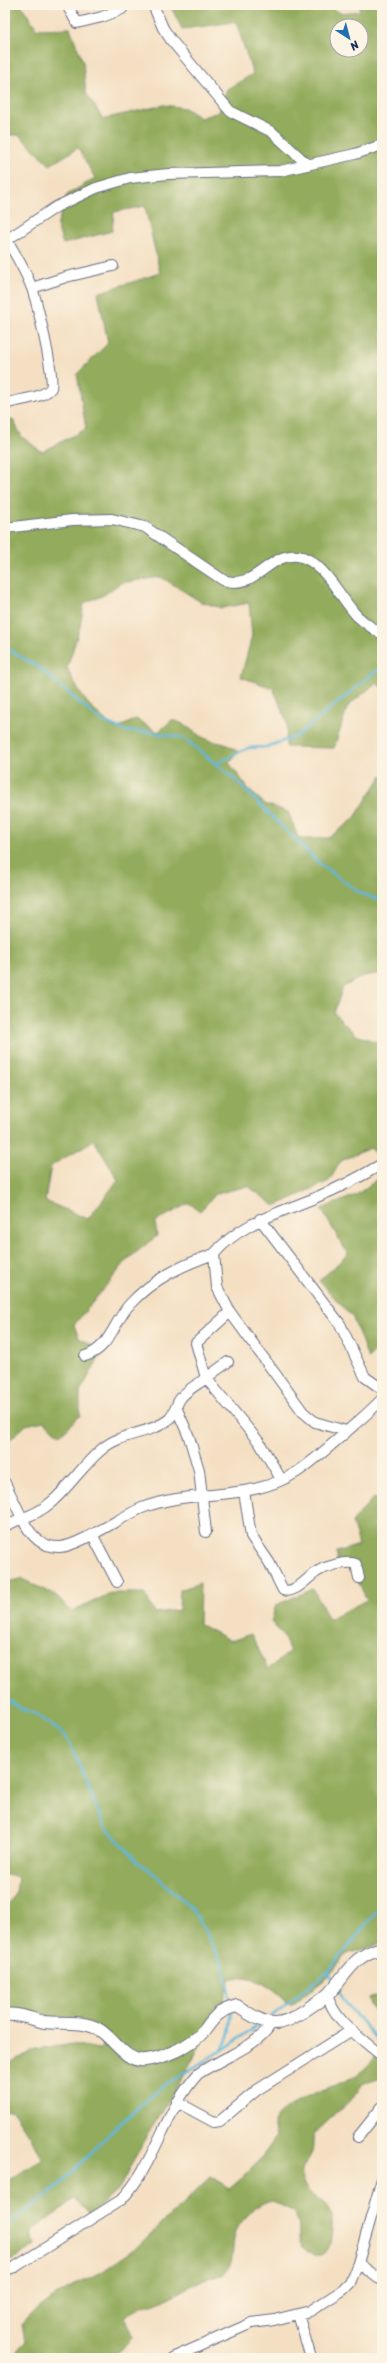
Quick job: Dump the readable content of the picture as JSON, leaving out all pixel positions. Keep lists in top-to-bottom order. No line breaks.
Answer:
{"north":"bottom right"}
